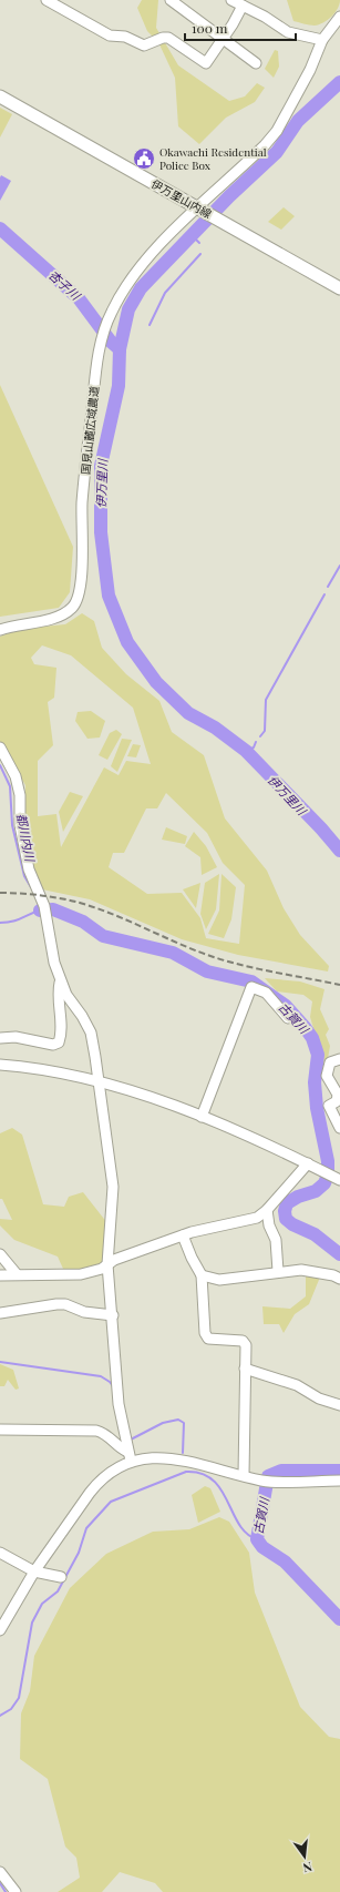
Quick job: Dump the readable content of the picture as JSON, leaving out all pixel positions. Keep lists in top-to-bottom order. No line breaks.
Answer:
{"streets":{"main road":["伊万里山内線"],"street":["国見山麓広域農道"]},"crossings":[["伊万里山内線","国見山麓広域農道"]],"water":["杏子川","伊万里川","都川内川","古賀川"],"places":{"public building":["Okawachi Residential Police Box"]},"scale_bar":"100 m","north":"bottom"}
